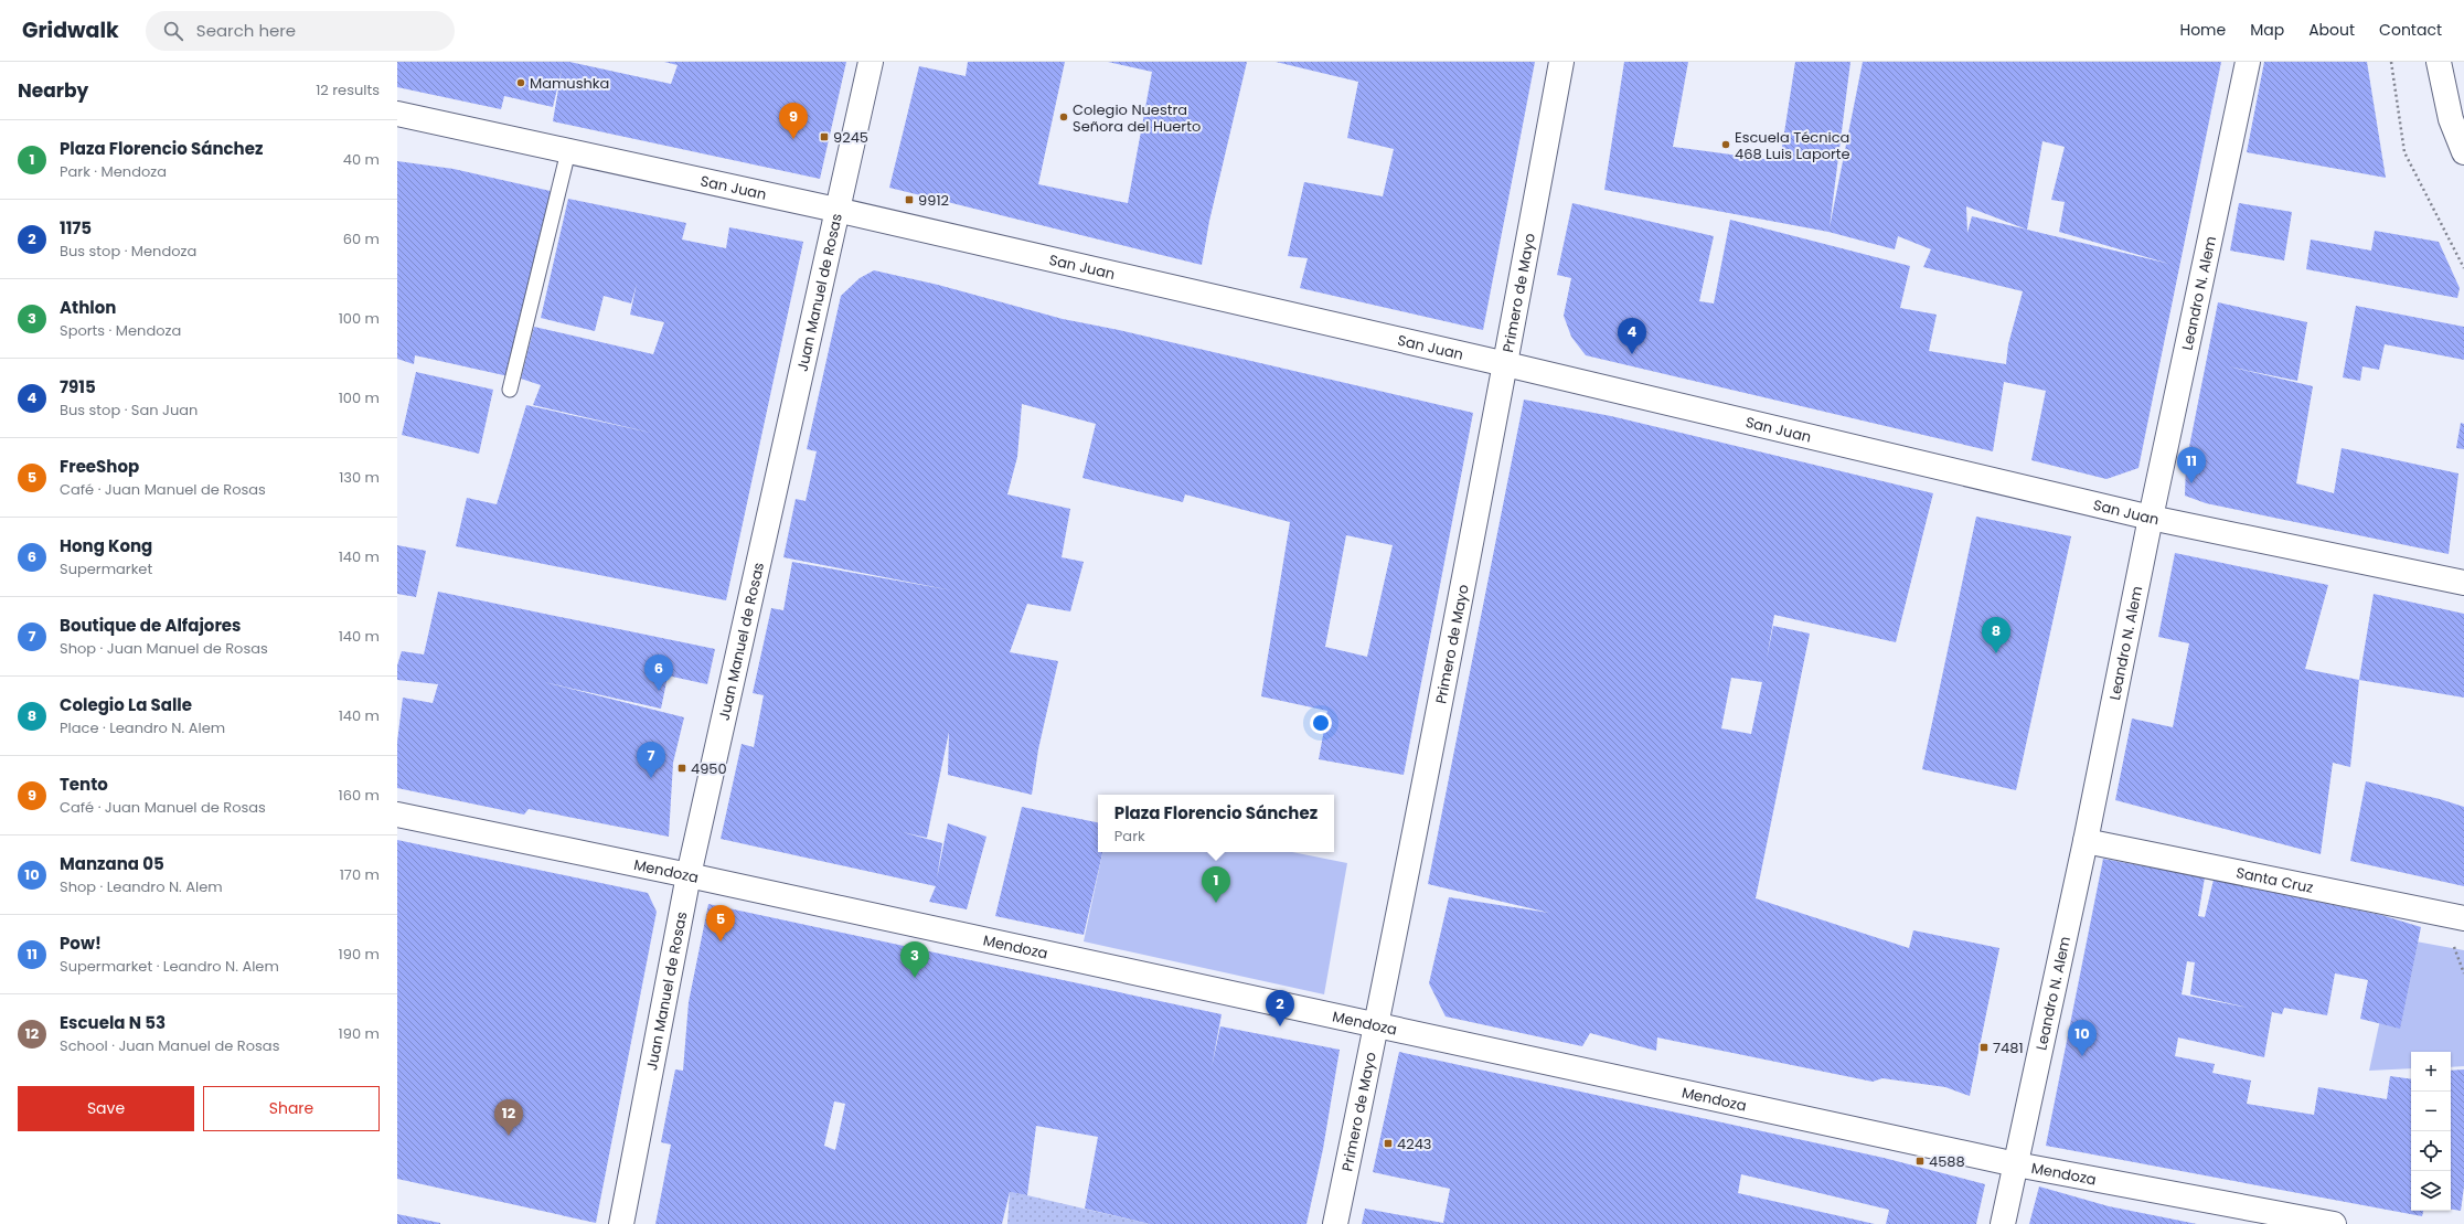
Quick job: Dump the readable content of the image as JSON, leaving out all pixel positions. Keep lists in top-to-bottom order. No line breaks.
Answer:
{"streets":{"main road":["San Juan","Juan Manuel de Rosas","Primero de Mayo","Leandro N. Alem","Mendoza","Santa Cruz"]},"crossings":[["San Juan","Juan Manuel de Rosas"],["San Juan","Primero de Mayo"],["San Juan","Leandro N. Alem"],["Juan Manuel de Rosas","Mendoza"],["Primero de Mayo","Mendoza"],["Leandro N. Alem","Mendoza"],["Leandro N. Alem","Santa Cruz"]],"places":{"other":["Mamushka","Colegio Nuestra Señora del Huerto","Escuela Técnica 468 Luis Laporte"],"transit":["9245","9912","4950","7481","4243","4588"]},"page":{"header":"Gridwalk","search":"Search here","nav":["Home","Map","About","Contact"],"heading":["Nearby","12 results"],"pins":["9","4","11","8","6","7","1","5","3","2","10","12"],"list":[{"mark":"1","name":"Plaza Florencio Sánchez","note":"Park · Mendoza","value":"40 m"},{"mark":"2","name":"1175","note":"Bus stop · Mendoza","value":"60 m"},{"mark":"3","name":"Athlon","note":"Sports · Mendoza","value":"100 m"},{"mark":"4","name":"7915","note":"Bus stop · San Juan","value":"100 m"},{"mark":"5","name":"FreeShop","note":"Café · Juan Manuel de Rosas","value":"130 m"},{"mark":"6","name":"Hong Kong","note":"Supermarket","value":"140 m"},{"mark":"7","name":"Boutique de Alfajores","note":"Shop · Juan Manuel de Rosas","value":"140 m"},{"mark":"8","name":"Colegio La Salle","note":"Place · Leandro N. Alem","value":"140 m"},{"mark":"9","name":"Tento","note":"Café · Juan Manuel de Rosas","value":"160 m"},{"mark":"10","name":"Manzana 05","note":"Shop · Leandro N. Alem","value":"170 m"},{"mark":"11","name":"Pow!","note":"Supermarket · Leandro N. Alem","value":"190 m"},{"mark":"12","name":"Escuela N 53","note":"School · Juan Manuel de Rosas","value":"190 m"}],"popup":["Plaza Florencio Sánchez","Park"],"map_buttons":["+","−"],"buttons":["Save","Share"]}}
